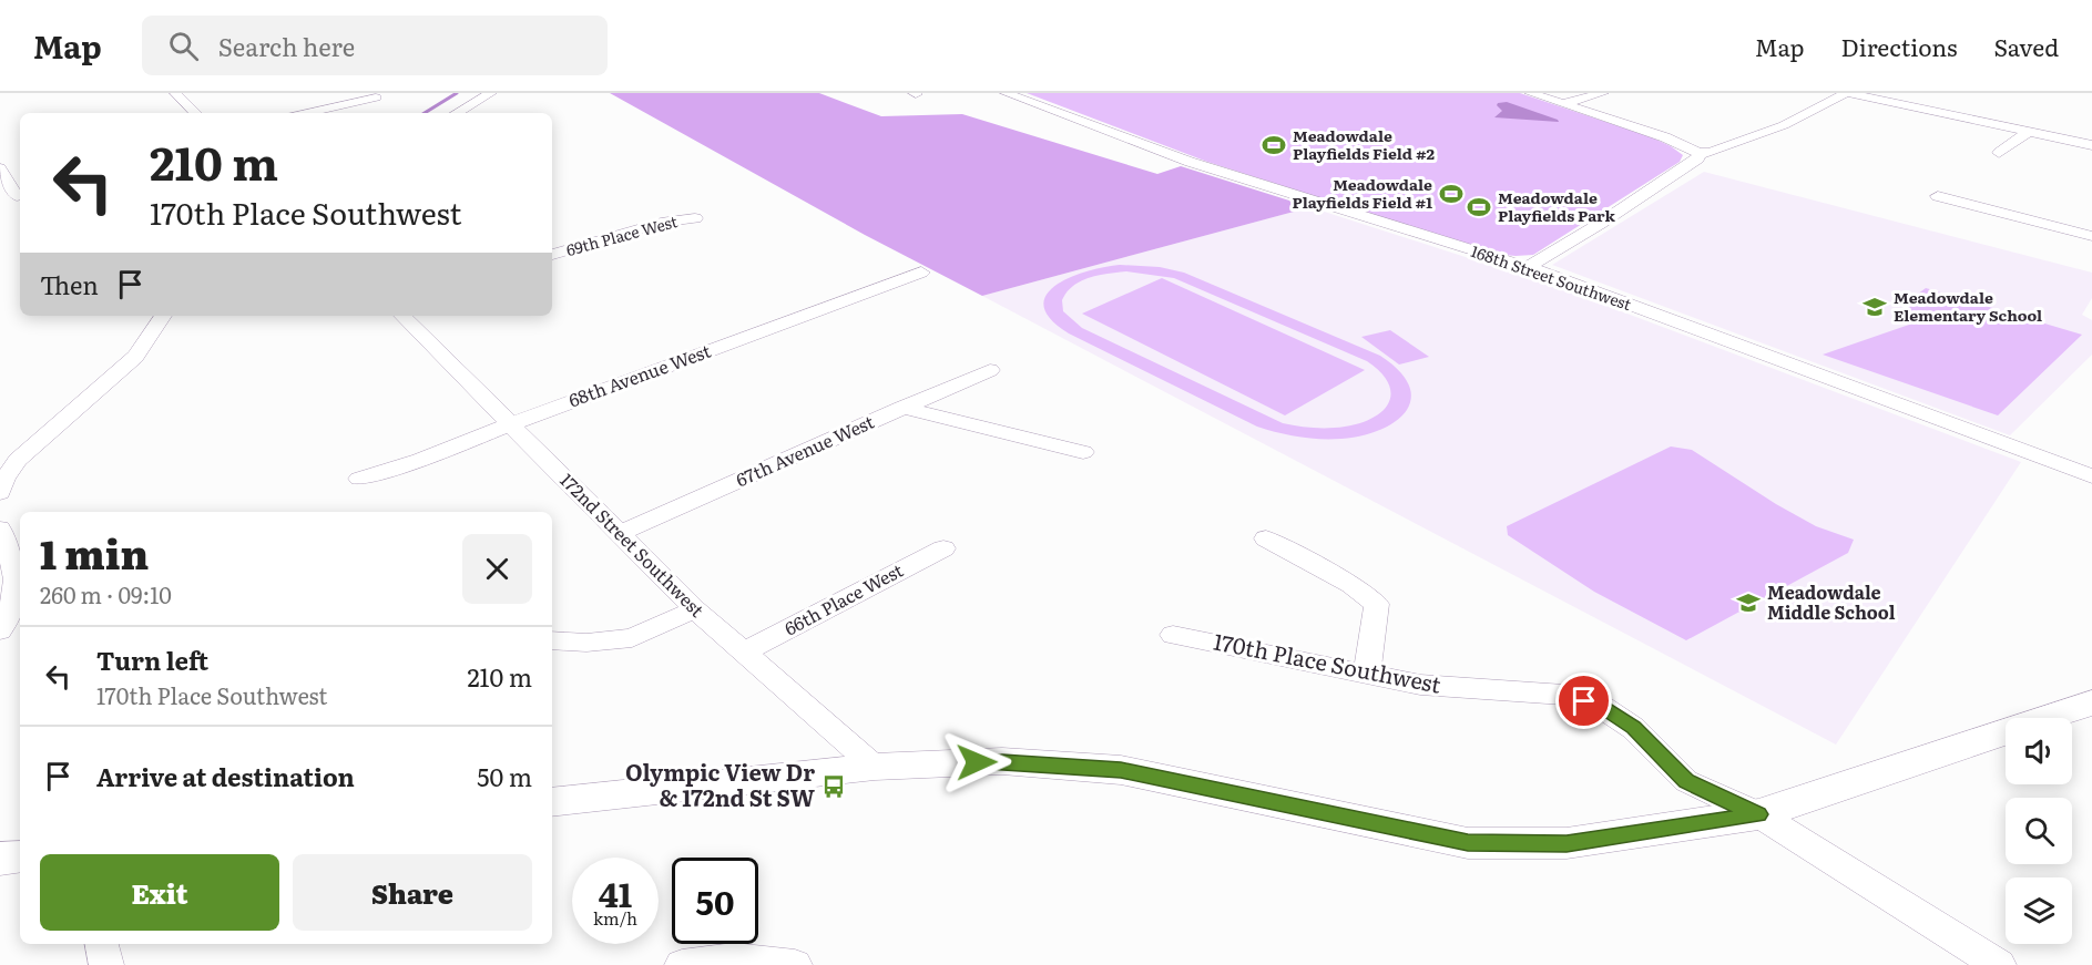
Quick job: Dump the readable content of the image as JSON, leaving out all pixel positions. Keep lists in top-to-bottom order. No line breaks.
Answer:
{"streets":{"street":["69th Place West","168th Street Southwest","68th Avenue West","67th Avenue West","172nd Street Southwest","66th Place West","170th Place Southwest"]},"crossings":[["68th Avenue West","172nd Street Southwest"],["67th Avenue West","172nd Street Southwest"],["172nd Street Southwest","66th Place West"]],"places":{"sports":["Meadowdale Playfields Field #2","Meadowdale Playfields Field #1","Meadowdale Playfields Park"],"school or university":["Meadowdale Elementary School","Meadowdale Middle School"],"bus stop":["Olympic View Dr & 172nd St SW"]},"page":{"header":"Map","search":"Search here","nav":["Map","Directions","Saved"],"turn":["210 m","170th Place Southwest"],"then":"Then","heading":["1 min","260 m · 09:10"],"list":[{"name":"Turn left","note":"170th Place Southwest","value":"210 m"},{"name":"Arrive at destination","value":"50 m"}],"buttons":["Exit","Share"],"speed":"41 km/h","limit":"50"}}
